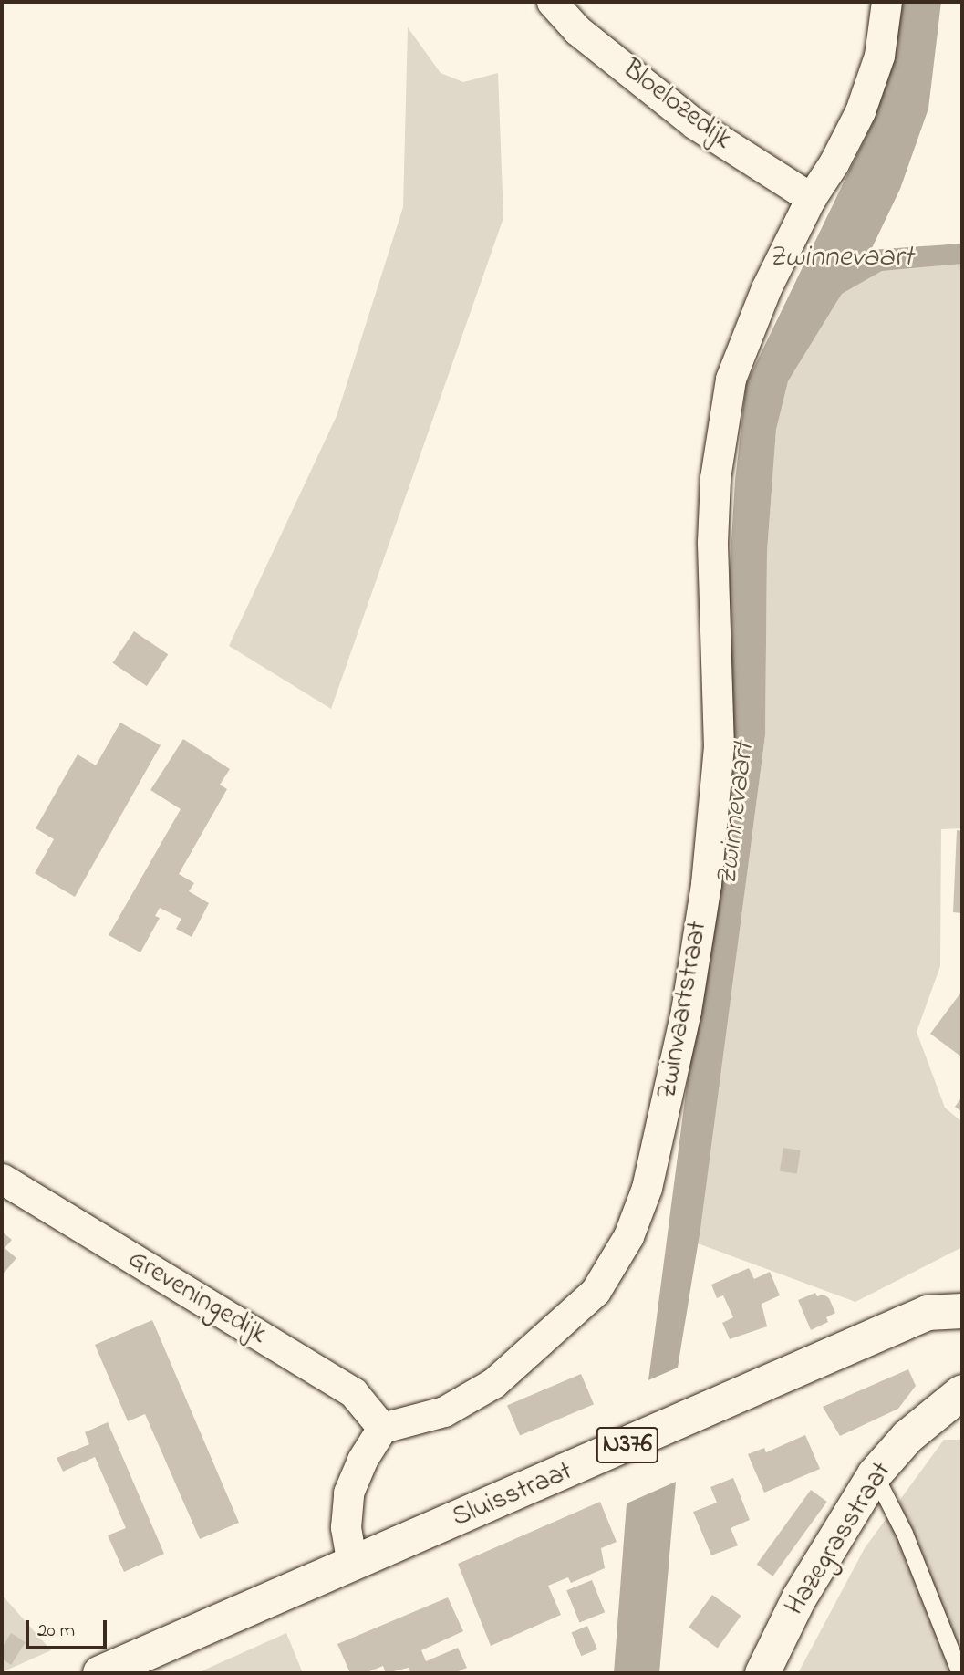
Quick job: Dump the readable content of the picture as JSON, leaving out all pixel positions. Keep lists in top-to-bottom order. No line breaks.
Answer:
{"streets":{"main road":["N376","Sluisstraat","Hazegrasstraat"],"street":["Bloelozedijk","Zwinvaartstraat","Greveningedijk"]},"crossings":[["Bloelozedijk","Zwinvaartstraat"],["Zwinvaartstraat","Greveningedijk"]],"water":["Zwinnevaart"],"scale_bar":"20 m"}
